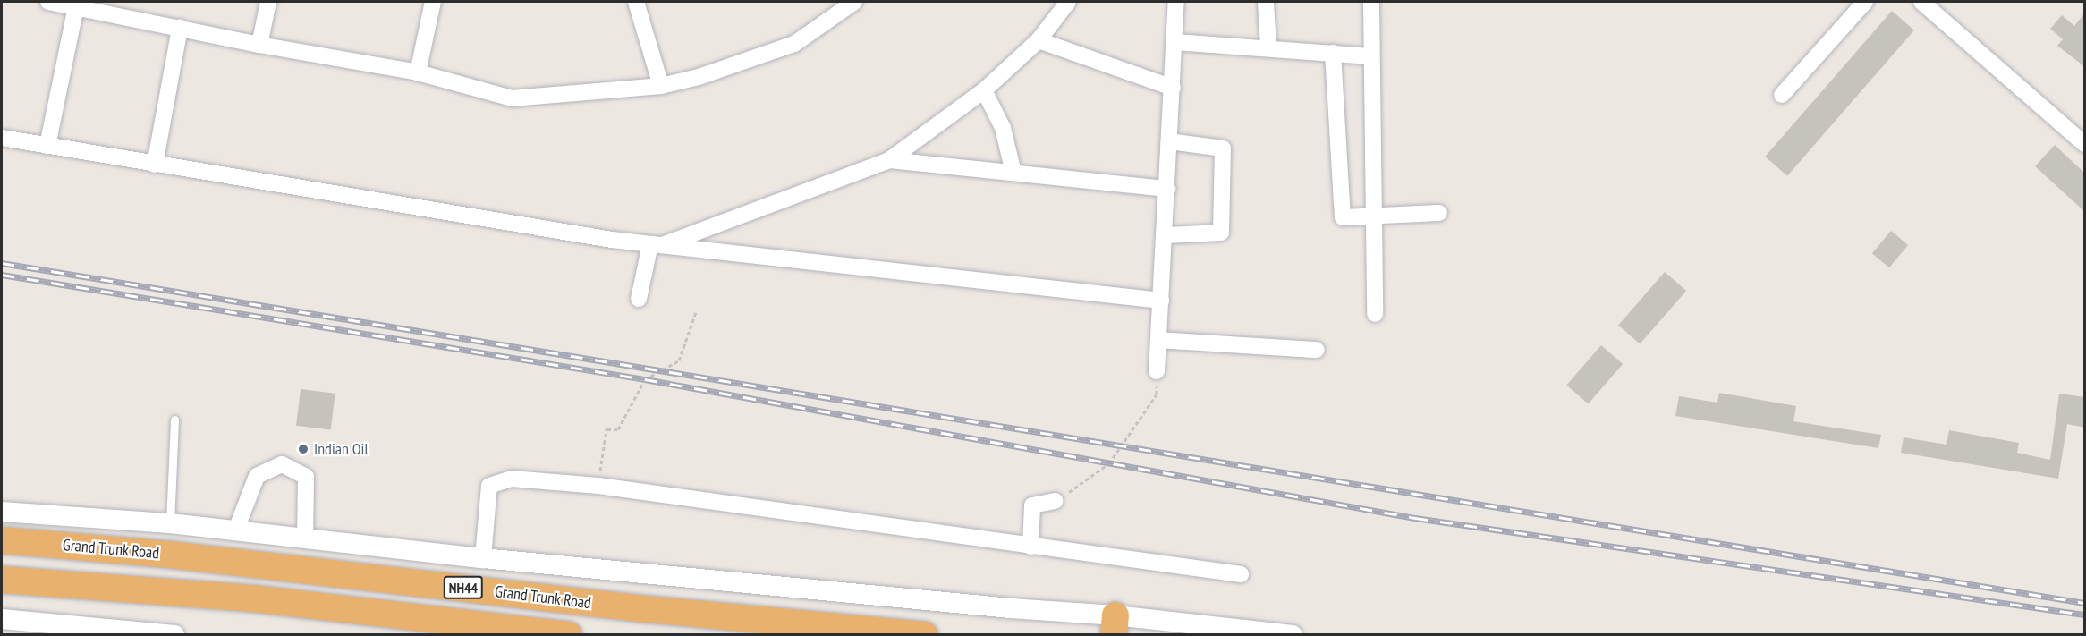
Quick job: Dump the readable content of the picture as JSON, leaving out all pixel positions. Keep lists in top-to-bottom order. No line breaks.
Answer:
{"streets":{"highway":["Grand Trunk Road","NH44"]},"places":["Indian Oil"]}
